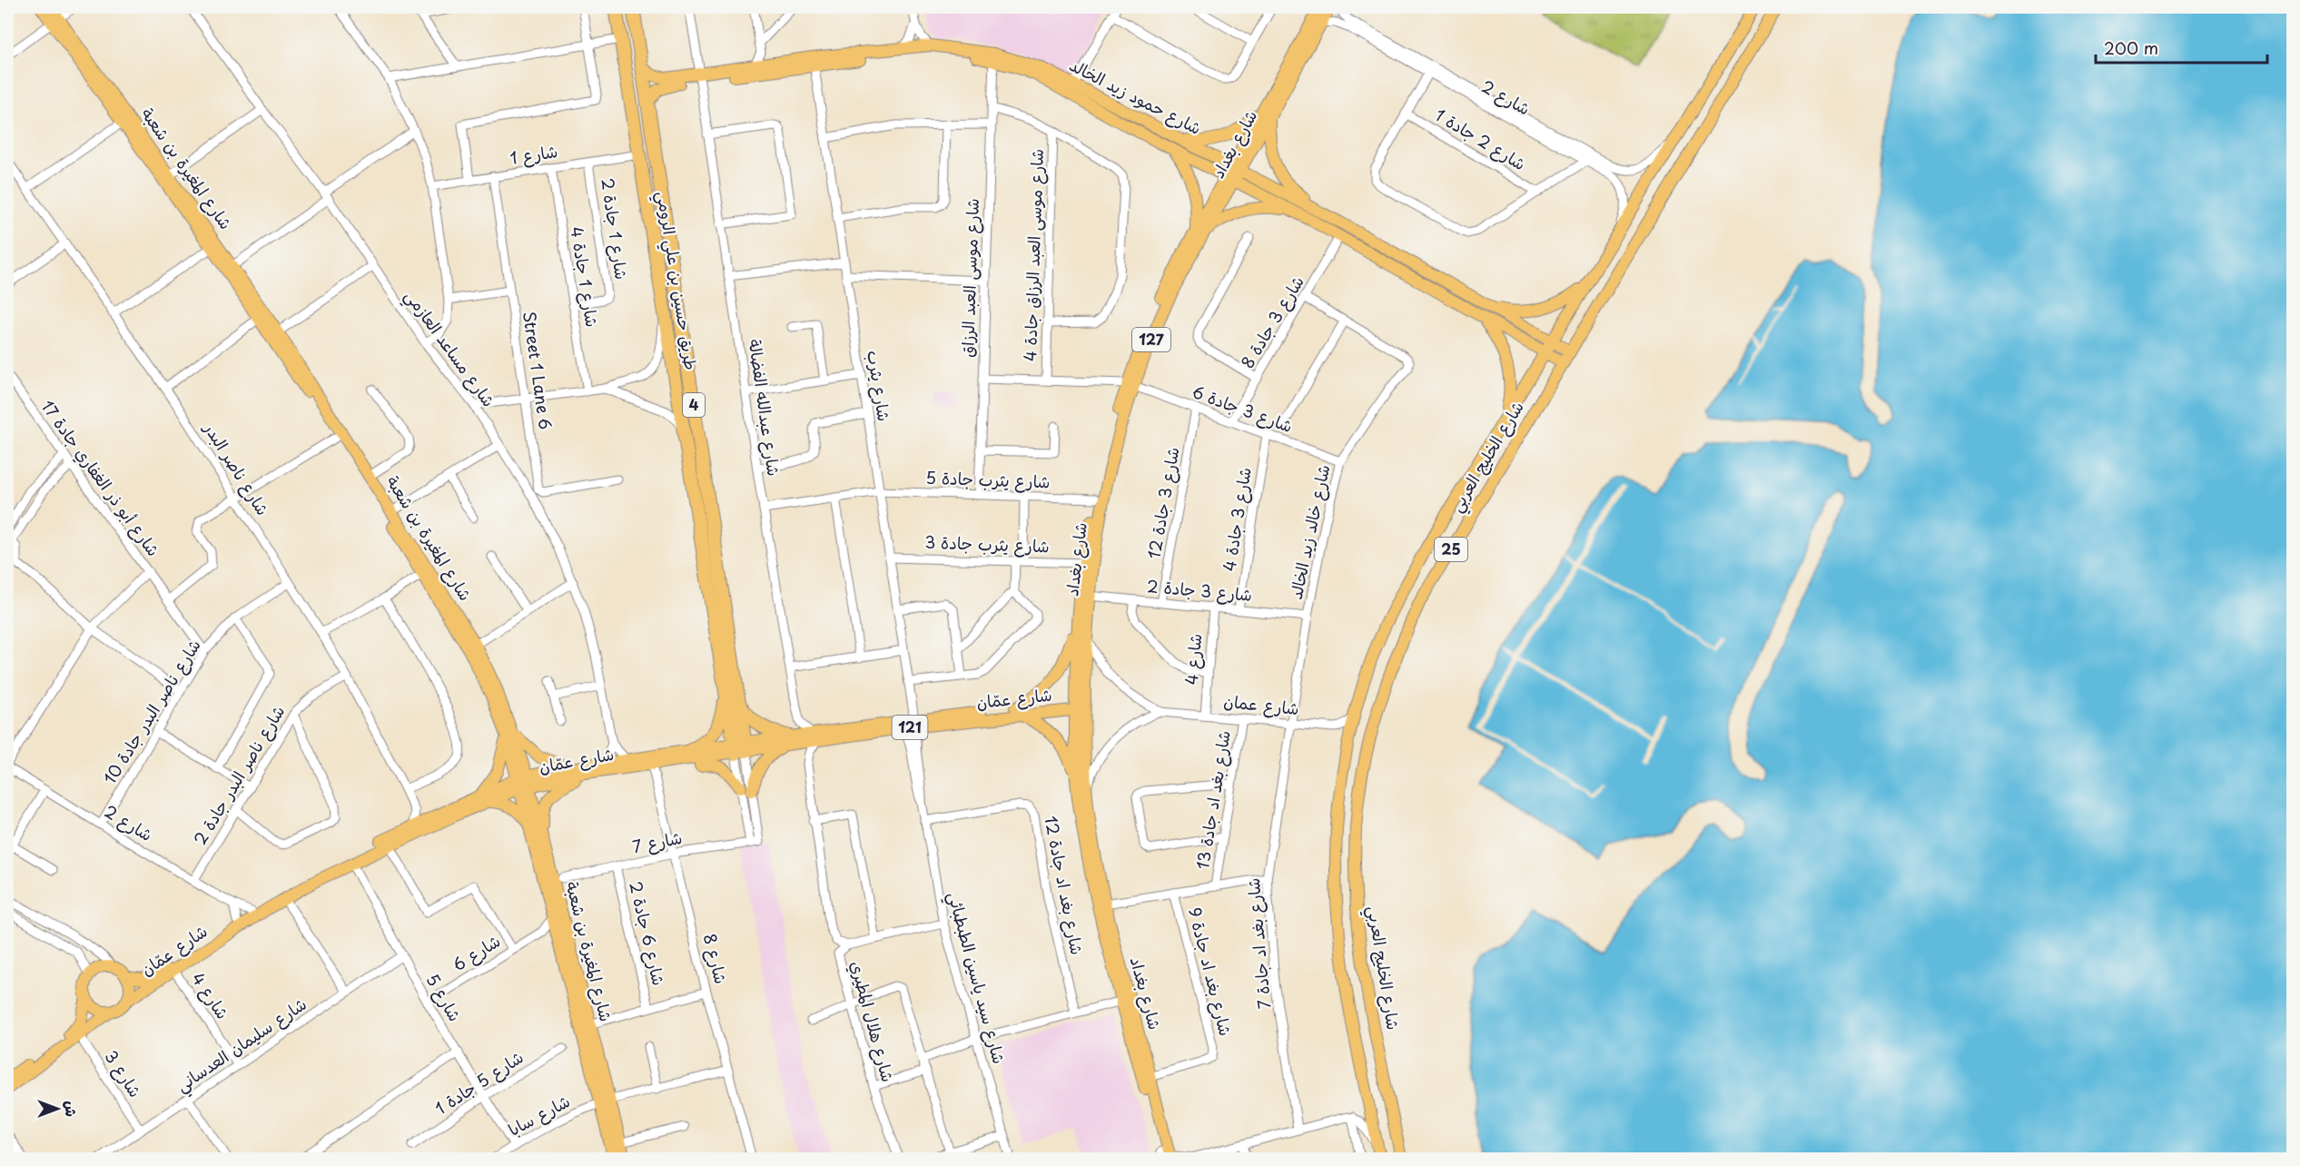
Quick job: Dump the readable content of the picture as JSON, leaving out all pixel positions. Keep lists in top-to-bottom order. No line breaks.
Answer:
{"streets":{"highway":["طريق حسين بن علي الرومي","4"],"main road":["شارع حمود زيد الخالد","شارع بغداد","شارع المغيرة بن شعبة","127","شارع الخليج العربي","25","شارع عمّان","121"],"street":["شارع 2","شارع 2 جادة 1","شارع 1","شارع 1 جادة 2","شارع موسى العبد الرزاق جادة 4","شارع 1 جادة 4","شارع موسى العبد الرزاق","شارع 3 جادة 8","شارع مساعد العازمي","Street 1 Lane 6","شارع يثرب","شارع عبدالله الفضالة","شارع 3 جادة 6","شارع ناصر البدر","شارع أبو ذر الغفاري جادة 17","شارع يثرب جادة 5","شارع 3 جادة 12","شارع 3 جادة 4","شارع خالد زيد الخالد","شارع يثرب جادة 3","شارع 3 جادة 2","شارع 4","شارع عمان","شارع ناصر البدر جادة 10","شارع ناصر البدر جادة 2","شارع بغد اد جادة 13","شارع 7","شارع بغد اد جادة 12","شارع 6 جادة 2","شارع بغد اد جادة 7","شارع 6","شارع 8","شارع بغد اد جادة 9","شارع سيد ياسين الطبطبائي","شارع 5","شارع هلال المطيري","شارع سليمان العدساني","شارع 3","شارع 5 جادة 1","شارع سابا"]},"crossings":[["شارع حمود زيد الخالد","شارع بغداد"],["شارع حمود زيد الخالد","شارع موسى العبد الرزاق"],["شارع حمود زيد الخالد","طريق حسين بن علي الرومي"],["شارع حمود زيد الخالد","شارع 3 جادة 8"],["شارع حمود زيد الخالد","شارع يثرب"],["شارع حمود زيد الخالد","شارع عبدالله الفضالة"],["شارع حمود زيد الخالد","شارع الخليج العربي"],["شارع 2","شارع بغداد"],["شارع 2","شارع الخليج العربي"],["شارع 2","شارع عمّان"],["شارع 2","شارع ناصر البدر جادة 10"],["شارع 2","شارع ناصر البدر جادة 2"],["شارع بغداد","شارع 3 جادة 6"],["شارع بغداد","شارع يثرب جادة 5"],["شارع بغداد","شارع يثرب جادة 3"],["شارع بغداد","شارع 3 جادة 2"],["شارع بغداد","شارع عمّان"],["شارع بغداد","شارع عمان"],["شارع بغداد","شارع بغد اد جادة 9"],["شارع 1","شارع 1 جادة 2"],["شارع 1","شارع 1 جادة 4"],["شارع 1","طريق حسين بن علي الرومي"],["شارع 1","Street 1 Lane 6"],["شارع المغيرة بن شعبة","شارع عمّان"],["شارع المغيرة بن شعبة","شارع 6"],["شارع المغيرة بن شعبة","شارع سابا"],["شارع 1 جادة 2","شارع 1 جادة 4"],["شارع موسى العبد الرزاق جادة 4","شارع 3 جادة 6"],["شارع موسى العبد الرزاق","شارع 3 جادة 6"],["شارع موسى العبد الرزاق","شارع يثرب جادة 5"],["طريق حسين بن علي الرومي","شارع عمّان"],["شارع 3 جادة 8","شارع 3 جادة 6"],["شارع مساعد العازمي","Street 1 Lane 6"],["شارع يثرب","شارع يثرب جادة 5"],["شارع يثرب","شارع يثرب جادة 3"],["شارع يثرب","شارع عمّان"],["شارع يثرب","شارع سيد ياسين الطبطبائي"],["شارع عبدالله الفضالة","شارع يثرب جادة 5"],["شارع عبدالله الفضالة","شارع عمّان"],["شارع عبدالله الفضالة","شارع هلال المطيري"],["شارع 3 جادة 6","شارع 3 جادة 12"],["شارع 3 جادة 6","شارع 3 جادة 4"],["شارع 3 جادة 6","شارع خالد زيد الخالد"],["شارع الخليج العربي","شارع عمان"],["شارع ناصر البدر","شارع ناصر البدر جادة 10"],["شارع ناصر البدر","شارع ناصر البدر جادة 2"],["شارع أبو ذر الغفاري جادة 17","شارع ناصر البدر جادة 10"],["شارع 3 جادة 12","شارع 3 جادة 2"],["شارع 3 جادة 4","شارع 3 جادة 2"],["شارع خالد زيد الخالد","شارع 3 جادة 2"],["شارع خالد زيد الخالد","شارع عمان"],["شارع خالد زيد الخالد","شارع بغد اد جادة 7"],["شارع 3 جادة 2","شارع 4"],["شارع 4","شارع عمّان"],["شارع 4","شارع عمان"],["شارع 4","شارع سليمان العدساني"],["شارع عمّان","121"],["شارع عمّان","شارع 8"],["شارع عمّان","شارع سيد ياسين الطبطبائي"],["شارع عمّان","شارع 5"],["شارع عمّان","شارع هلال المطيري"],["شارع عمان","شارع بغد اد جادة 13"],["شارع عمان","شارع بغد اد جادة 7"],["121","شارع 3"],["شارع 7","شارع 6 جادة 2"],["شارع 7","شارع 8"],["شارع بغد اد جادة 12","شارع سيد ياسين الطبطبائي"],["شارع 6","شارع 5"],["شارع 5","شارع سليمان العدساني"],["شارع 5","شارع 5 جادة 1"],["شارع 5","شارع سابا"],["شارع سليمان العدساني","شارع 3"]],"scale_bar":"200 m","north":"right"}
